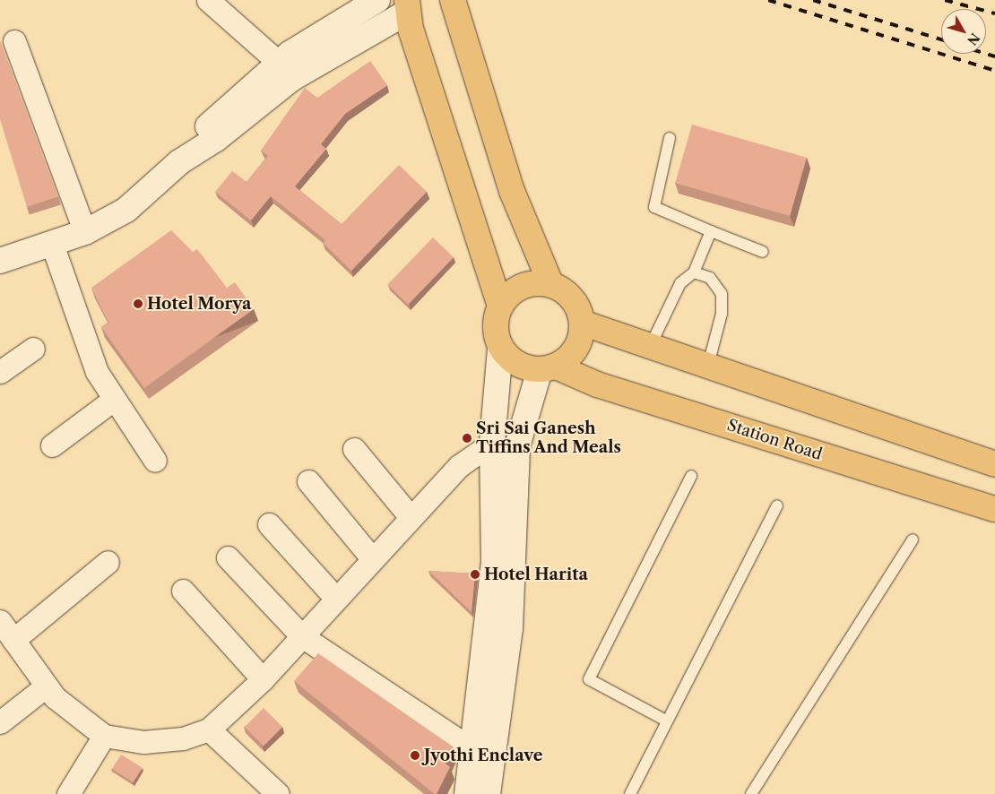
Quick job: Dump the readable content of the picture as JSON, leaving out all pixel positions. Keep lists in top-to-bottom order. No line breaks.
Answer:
{"streets":{"main road":["Station Road"]},"places":["Hotel Morya","Sri Sai Ganesh Tiffins And Meals","Hotel Harita","Jyothi Enclave"],"north":"bottom right"}
